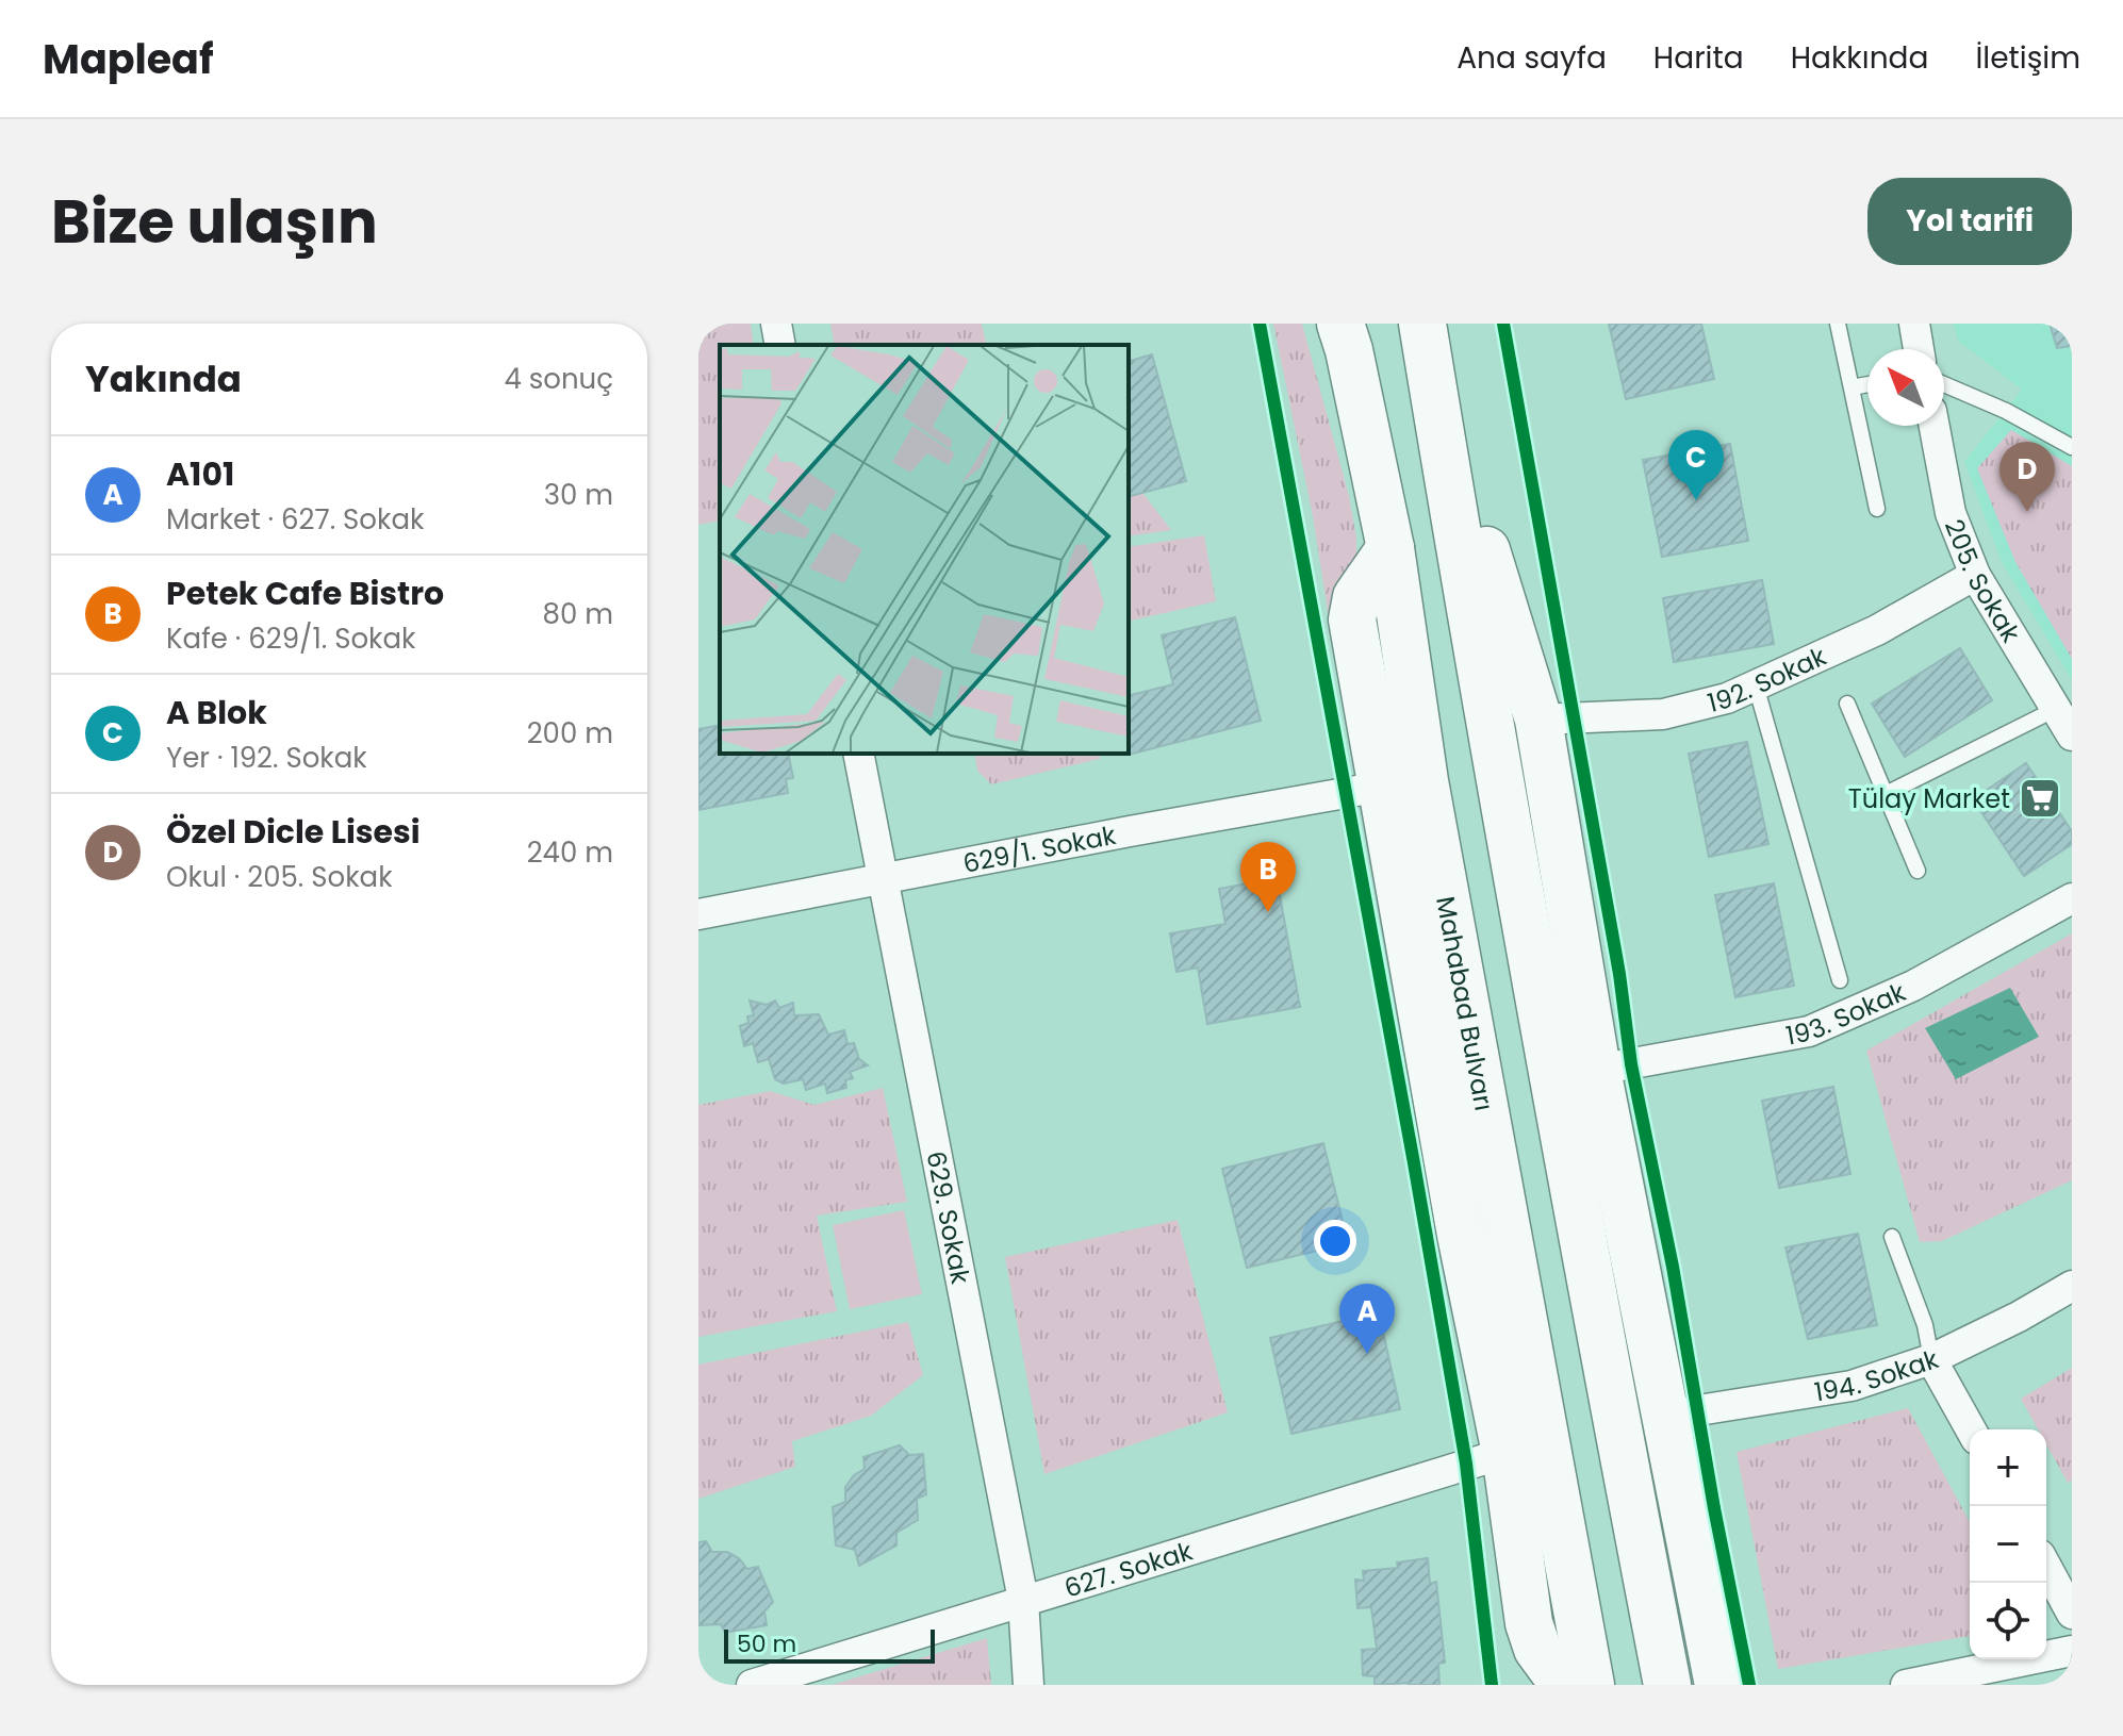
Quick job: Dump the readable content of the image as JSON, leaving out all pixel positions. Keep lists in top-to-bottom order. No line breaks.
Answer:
{"streets":{"main road":["Mahabad Bulvarı"],"street":["205. Sokak","192. Sokak","629/1. Sokak","193. Sokak","629. Sokak","194. Sokak","627. Sokak"]},"crossings":[["205. Sokak","192. Sokak"],["629/1. Sokak","629. Sokak"],["629. Sokak","627. Sokak"]],"places":{"supermarket":["Tülay Market"]},"scale_bar":"50 m","north":"top left","page":{"header":"Mapleaf","nav":["Ana sayfa","Harita","Hakkında","İletişim"],"title":"Bize ulaşın","buttons":"Yol tarifi","heading":["Yakında","4 sonuç"],"pins":["C","D","B","A"],"list":[{"mark":"A","name":"A101","note":"Market · 627. Sokak","value":"30 m"},{"mark":"B","name":"Petek Cafe Bistro","note":"Kafe · 629/1. Sokak","value":"80 m"},{"mark":"C","name":"A Blok","note":"Yer · 192. Sokak","value":"200 m"},{"mark":"D","name":"Özel Dicle Lisesi","note":"Okul · 205. Sokak","value":"240 m"}],"map_buttons":["+","−"],"scale":"50 m"}}
